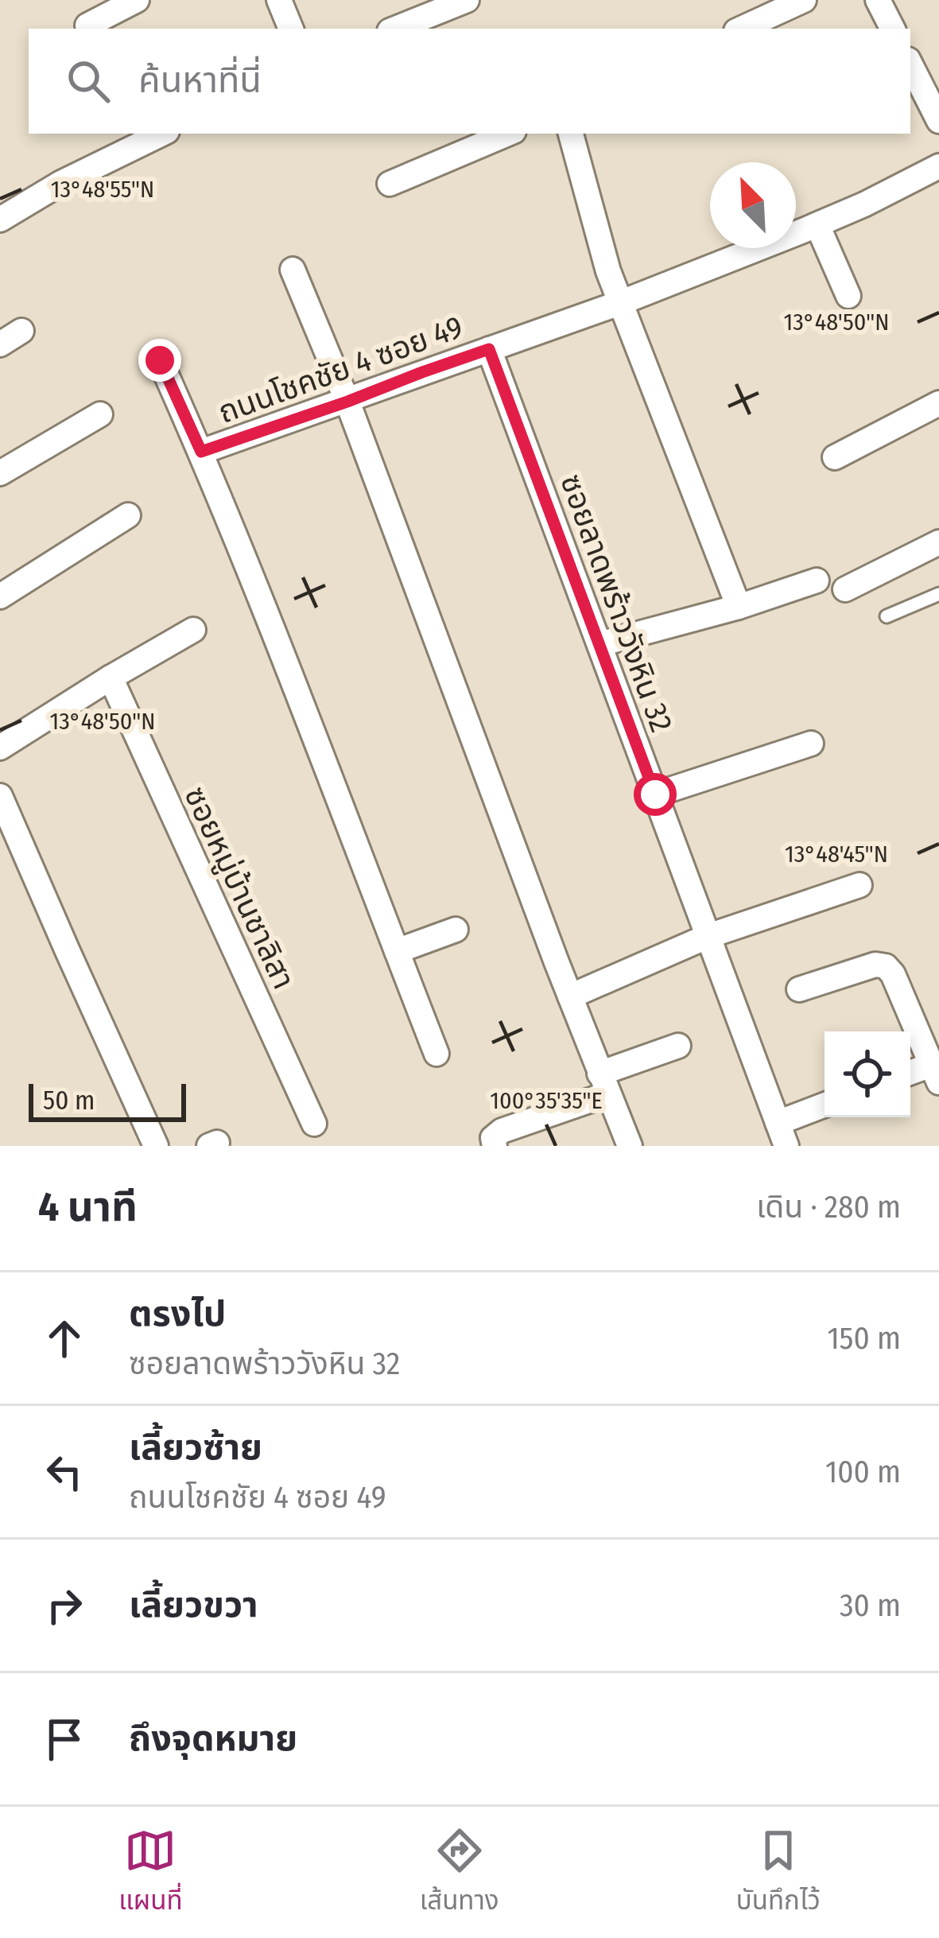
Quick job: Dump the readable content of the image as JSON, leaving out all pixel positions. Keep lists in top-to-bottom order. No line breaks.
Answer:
{"streets":{"street":["ถนนโชคชัย 4 ซอย 49","ซอยลาดพร้าววังหิน 32","ซอยหมู่บ้านชาลิสา"]},"crossings":[["ถนนโชคชัย 4 ซอย 49","ซอยลาดพร้าววังหิน 32"]],"scale_bar":"50 m","north":"top left","page":{"search":"ค้นหาที่นี่","scale":"50 m","heading":["4 นาที","เดิน · 280 m"],"list":[["ตรงไป","ซอยลาดพร้าววังหิน 32","150 m"],["เลี้ยวซ้าย","ถนนโชคชัย 4 ซอย 49","100 m"],["เลี้ยวขวา","30 m"],"ถึงจุดหมาย"],"nav":["แผนที่","เส้นทาง","บันทึกไว้"]},"coordinates":["13°48'55\"N","13°48'50\"N","13°48'45\"N","100°35'35\"E"]}
